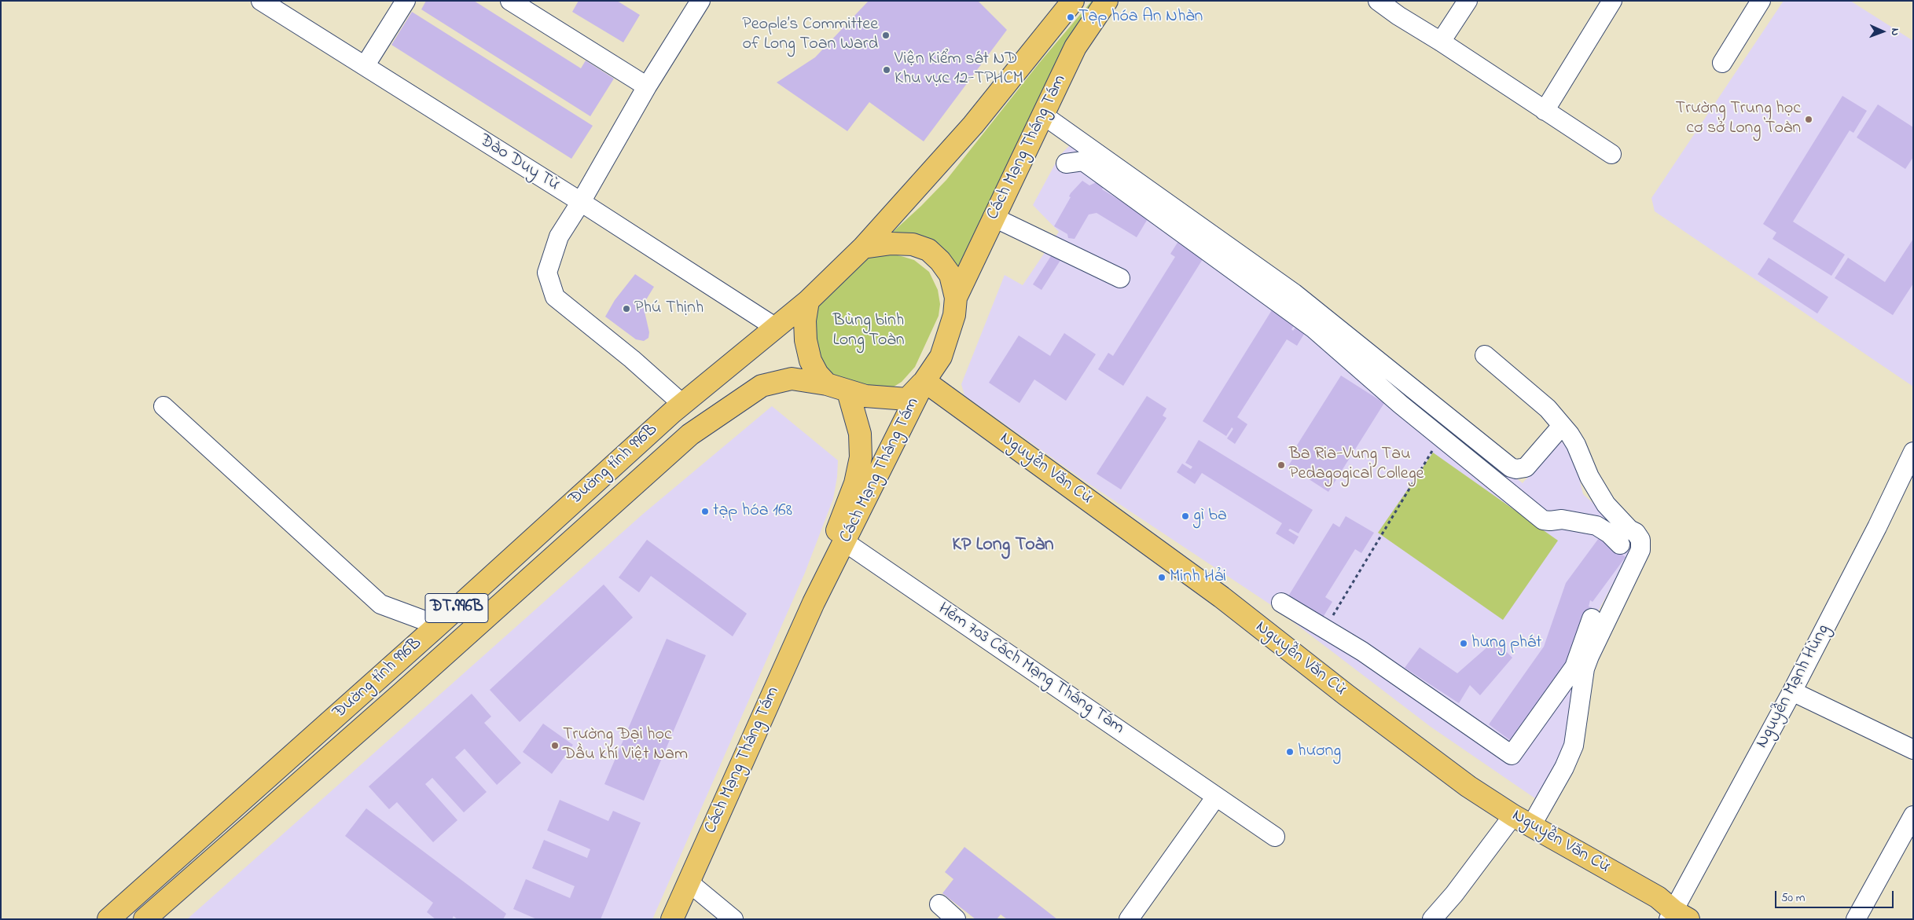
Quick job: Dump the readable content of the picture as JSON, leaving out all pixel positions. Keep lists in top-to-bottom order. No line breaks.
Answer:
{"streets":{"main road":["Cách Mạng Tháng Tám","Đường tỉnh 996B","Nguyễn Văn Cừ","ĐT.996B"],"street":["Đào Duy Từ","Hẻm 703 Cách Mạng Tháng Tám","Nguyễn Mạnh Hùng"]},"crossings":[["Cách Mạng Tháng Tám","Nguyễn Văn Cừ"],["Cách Mạng Tháng Tám","Hẻm 703 Cách Mạng Tháng Tám"],["Đào Duy Từ","Đường tỉnh 996B"],["Nguyễn Văn Cừ","Nguyễn Mạnh Hùng"]],"districts":["KP Long Toàn"],"parks":["Bùng binh Long Toàn"],"places":["Tạp hóa An Nhàn","People’s Committee of Long Toan Ward","Viện Kiểm sát ND Khu vực 12-TPHCM","Trường Trung học cơ sở Long Toàn","Phú Thịnh","Ba Ria-Vung Tau Pedagogical College","tạp hóa 168","gì ba","Minh Hải","hưng phát","Trường Đại học Dầu khí Việt Nam","hương"],"scale_bar":"50 m","north":"right"}
